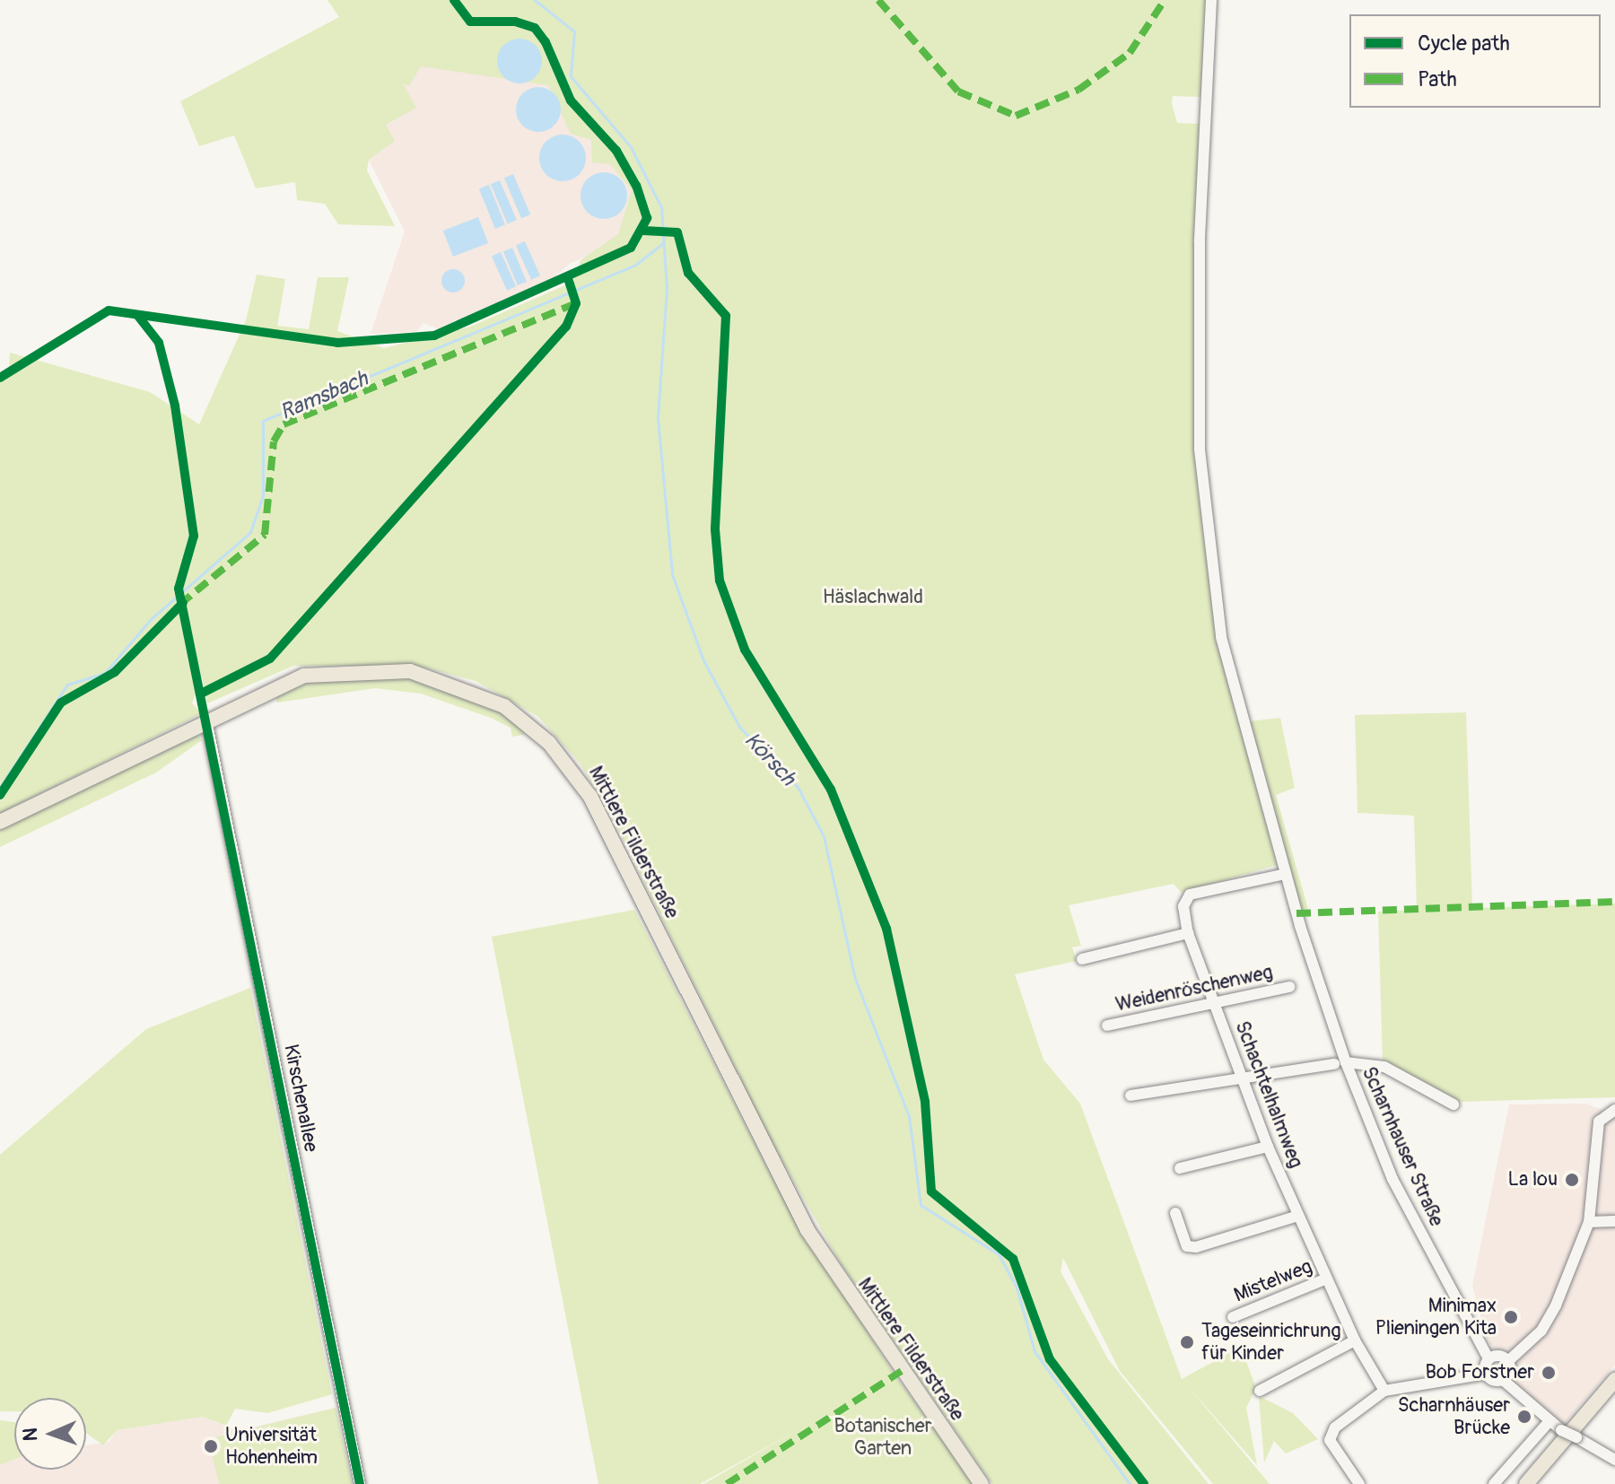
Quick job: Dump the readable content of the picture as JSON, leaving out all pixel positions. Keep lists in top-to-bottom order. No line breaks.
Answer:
{"streets":{"main road":["Mittlere Filderstraße"],"street":["Weidenröschenweg","Schachtelhalmweg","Kirschenallee","Scharnhauser Straße","Mistelweg"]},"crossings":[["Mittlere Filderstraße","Kirschenallee"],["Weidenröschenweg","Schachtelhalmweg"],["Schachtelhalmweg","Scharnhauser Straße"],["Schachtelhalmweg","Mistelweg"]],"water":["Ramsbach","Körsch"],"parks":["Häslachwald","Botanischer Garten"],"places":["La lou","Minimax Plieningen Kita","Tageseinrichrung für Kinder","Bob Forstner","Scharnhäuser Brücke","Universität Hohenheim"],"legend":["Cycle path","Path"],"north":"left"}
